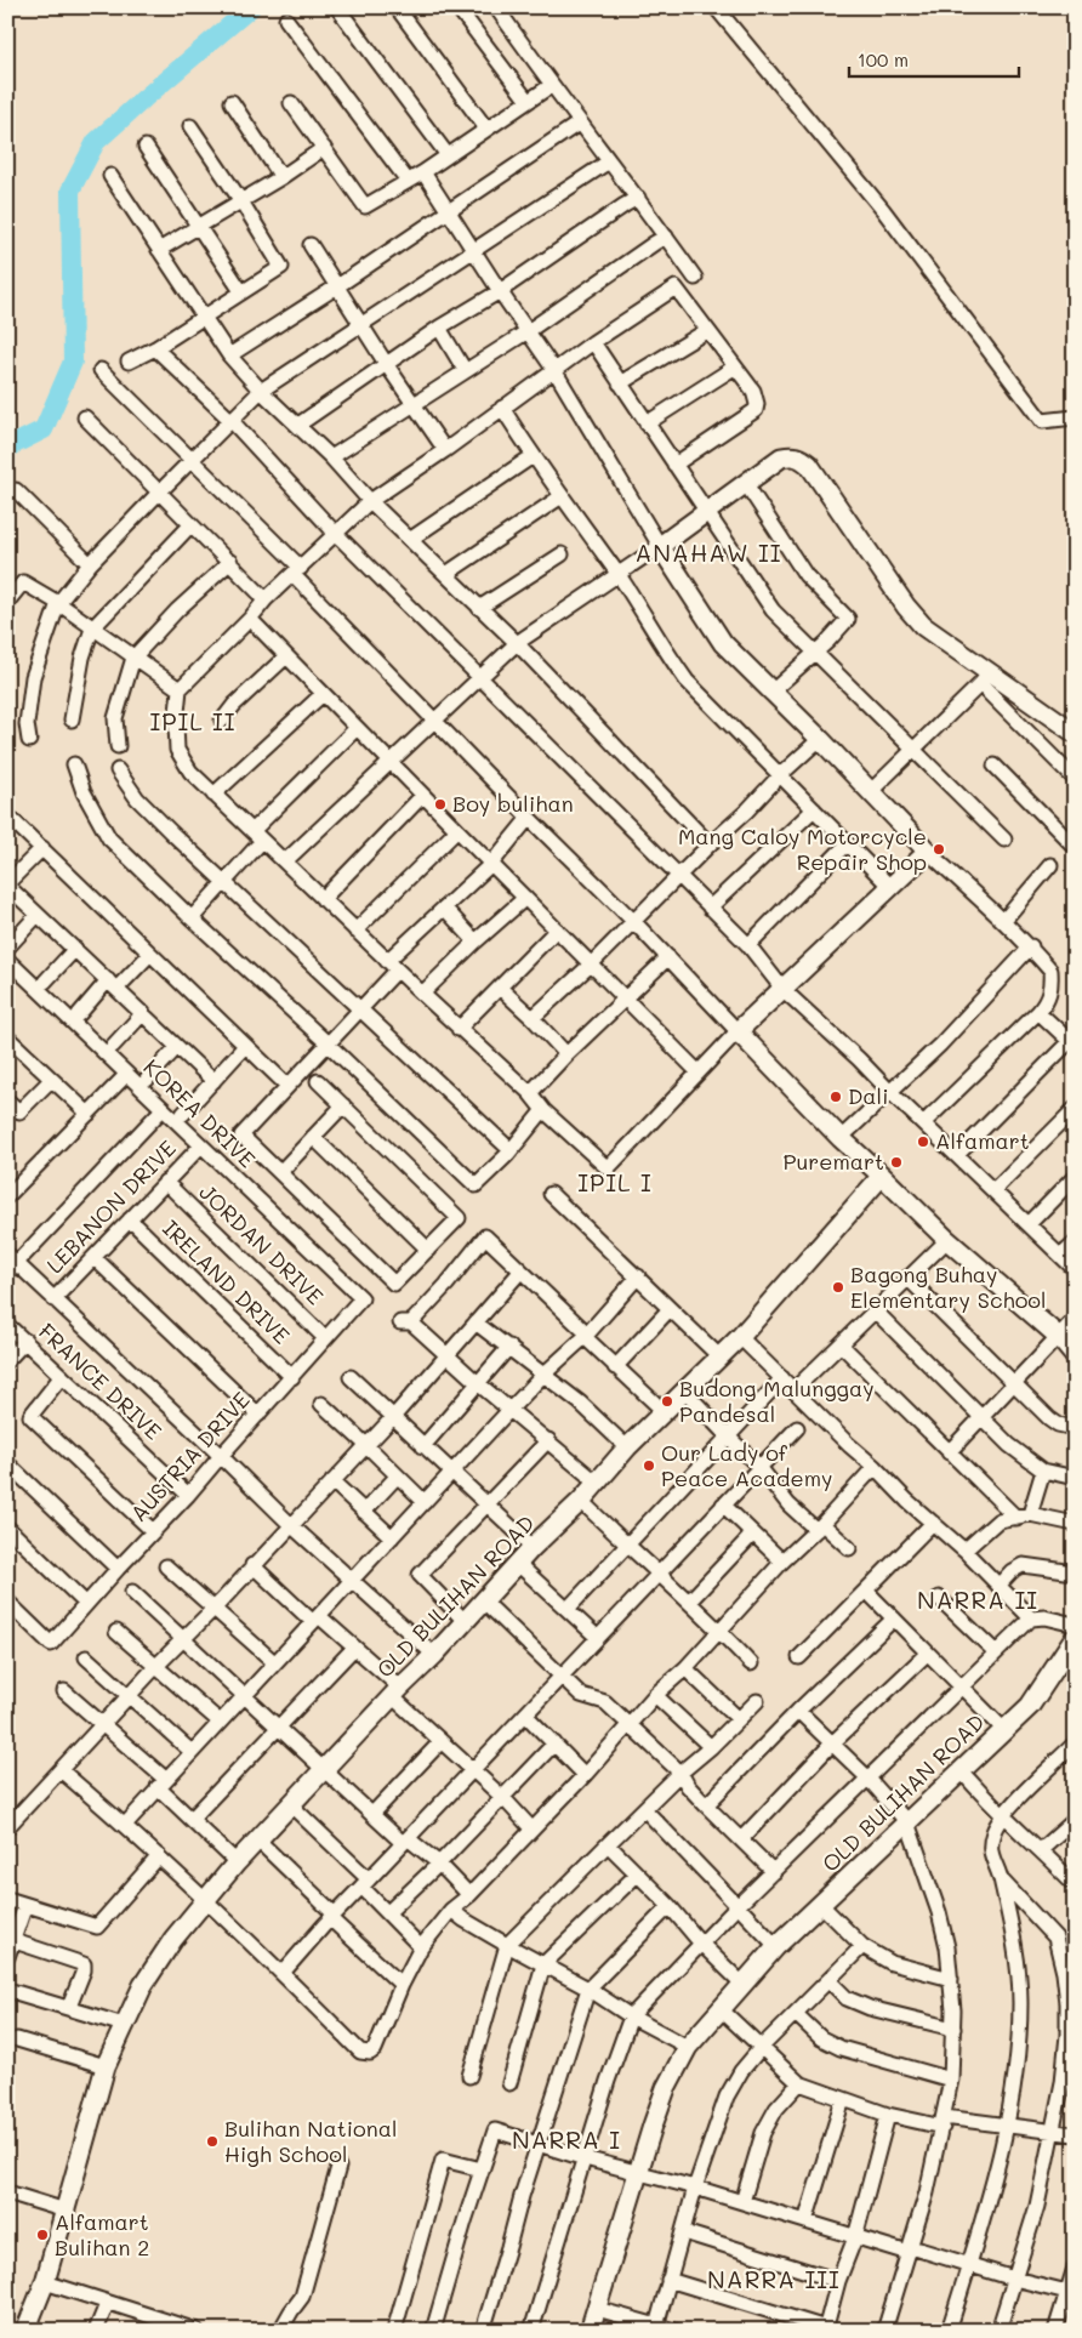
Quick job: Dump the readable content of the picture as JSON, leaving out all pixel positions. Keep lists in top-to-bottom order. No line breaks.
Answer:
{"streets":{"street":["KOREA DRIVE","LEBANON DRIVE","JORDAN DRIVE","IRELAND DRIVE","FRANCE DRIVE","AUSTRIA DRIVE","OLD BULIHAN ROAD"]},"crossings":[["KOREA DRIVE","LEBANON DRIVE"],["KOREA DRIVE","AUSTRIA DRIVE"],["LEBANON DRIVE","JORDAN DRIVE"],["LEBANON DRIVE","IRELAND DRIVE"],["JORDAN DRIVE","AUSTRIA DRIVE"],["IRELAND DRIVE","AUSTRIA DRIVE"],["FRANCE DRIVE","AUSTRIA DRIVE"]],"districts":["ANAHAW II","IPIL II","IPIL I","NARRA II","NARRA I","NARRA III"],"places":["Boy bulihan","Mang Caloy Motorcycle Repair Shop","Dali","Alfamart","Puremart","Bagong Buhay Elementary School","Budong Malunggay Pandesal","Our Lady of Peace Academy","Bulihan National High School","Alfamart Bulihan 2"],"scale_bar":"100 m"}
